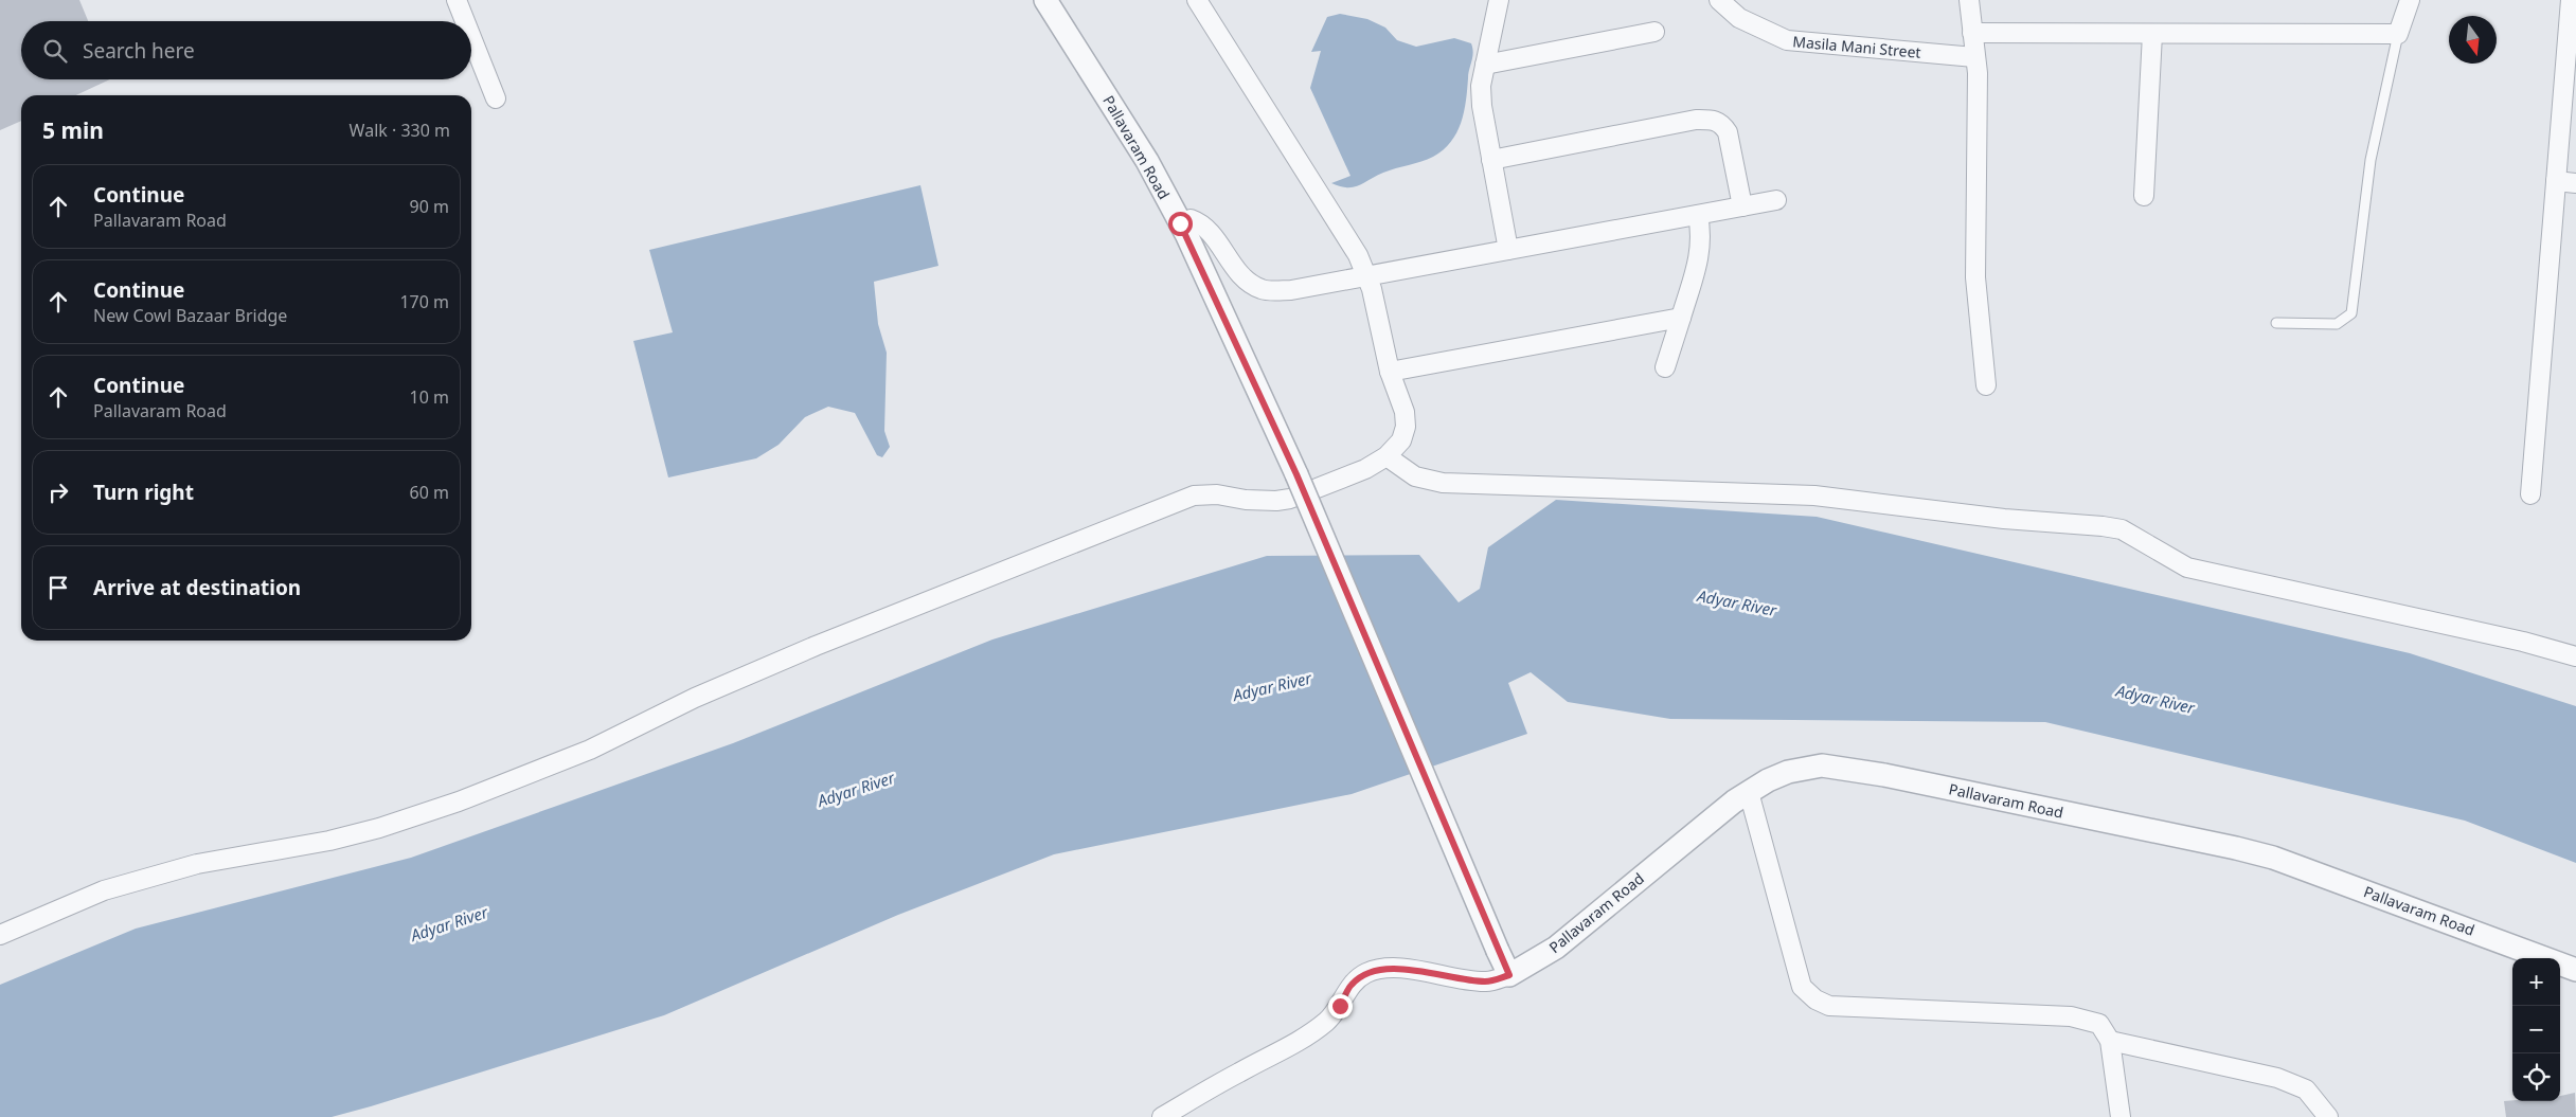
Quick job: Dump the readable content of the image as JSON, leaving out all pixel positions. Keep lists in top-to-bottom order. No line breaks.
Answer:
{"streets":{"street":["Masila Mani Street","Pallavaram Road"]},"water":["Adyar River"],"north":"bottom","page":{"search":"Search here","heading":["5 min","Walk · 330 m"],"list":[["Continue","Pallavaram Road","90 m"],["Continue","New Cowl Bazaar Bridge","170 m"],["Continue","Pallavaram Road","10 m"],["Turn right","60 m"],"Arrive at destination"],"map_buttons":["+","−"]}}
